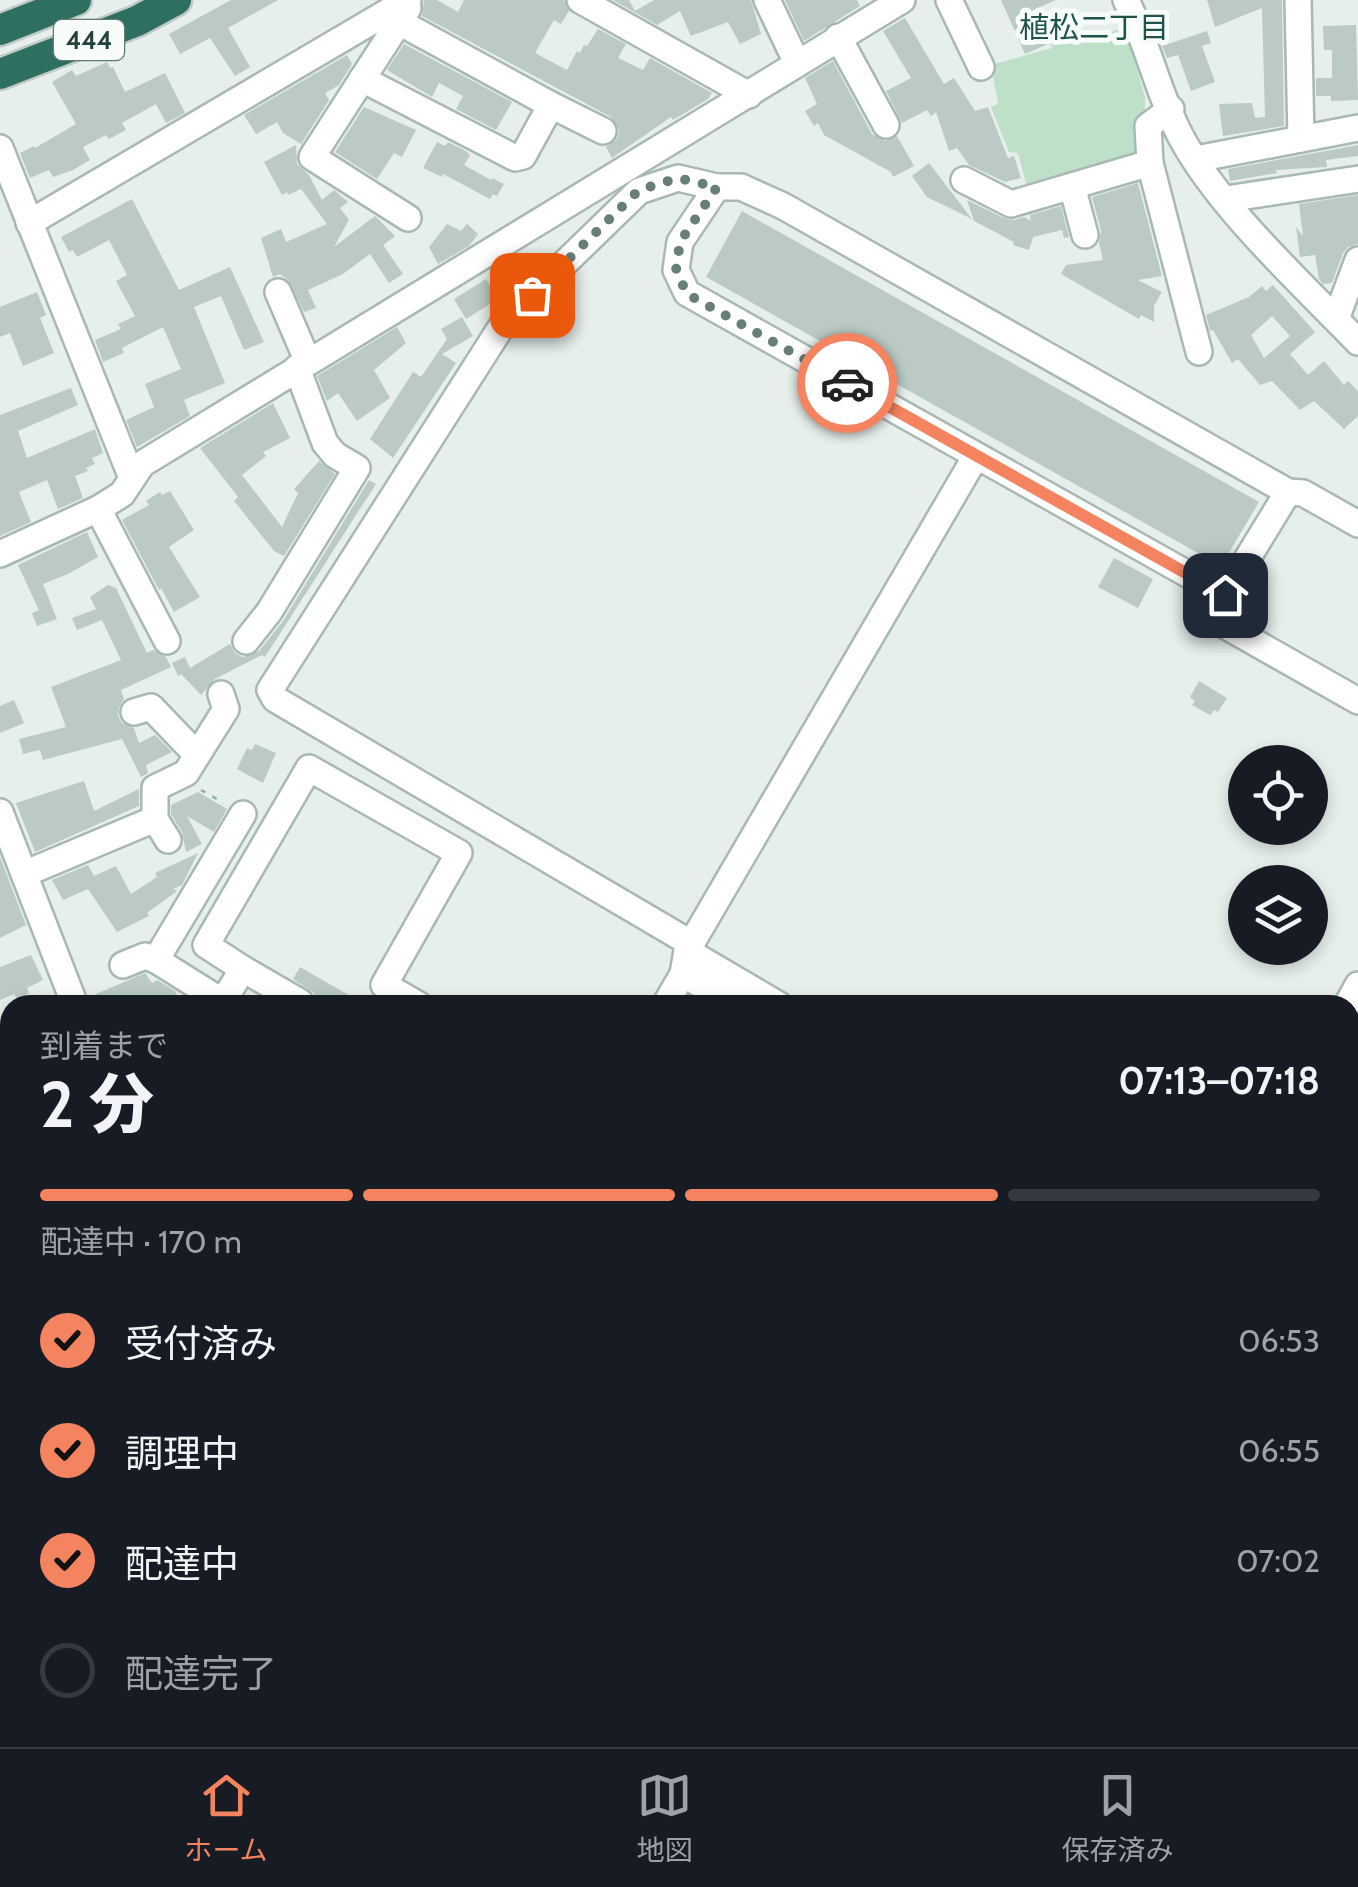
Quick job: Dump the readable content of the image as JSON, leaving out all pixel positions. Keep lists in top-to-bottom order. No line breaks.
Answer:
{"streets":{"highway":["444"]},"districts":["植松二丁目"],"page":{"heading":["2 分","到着まで","07:13–07:18"],"bar":"配達中 · 170 m","list":[["受付済み","06:53"],["調理中","06:55"],["配達中","07:02"],"配達完了"],"tabs":["ホーム","地図","保存済み"]}}
